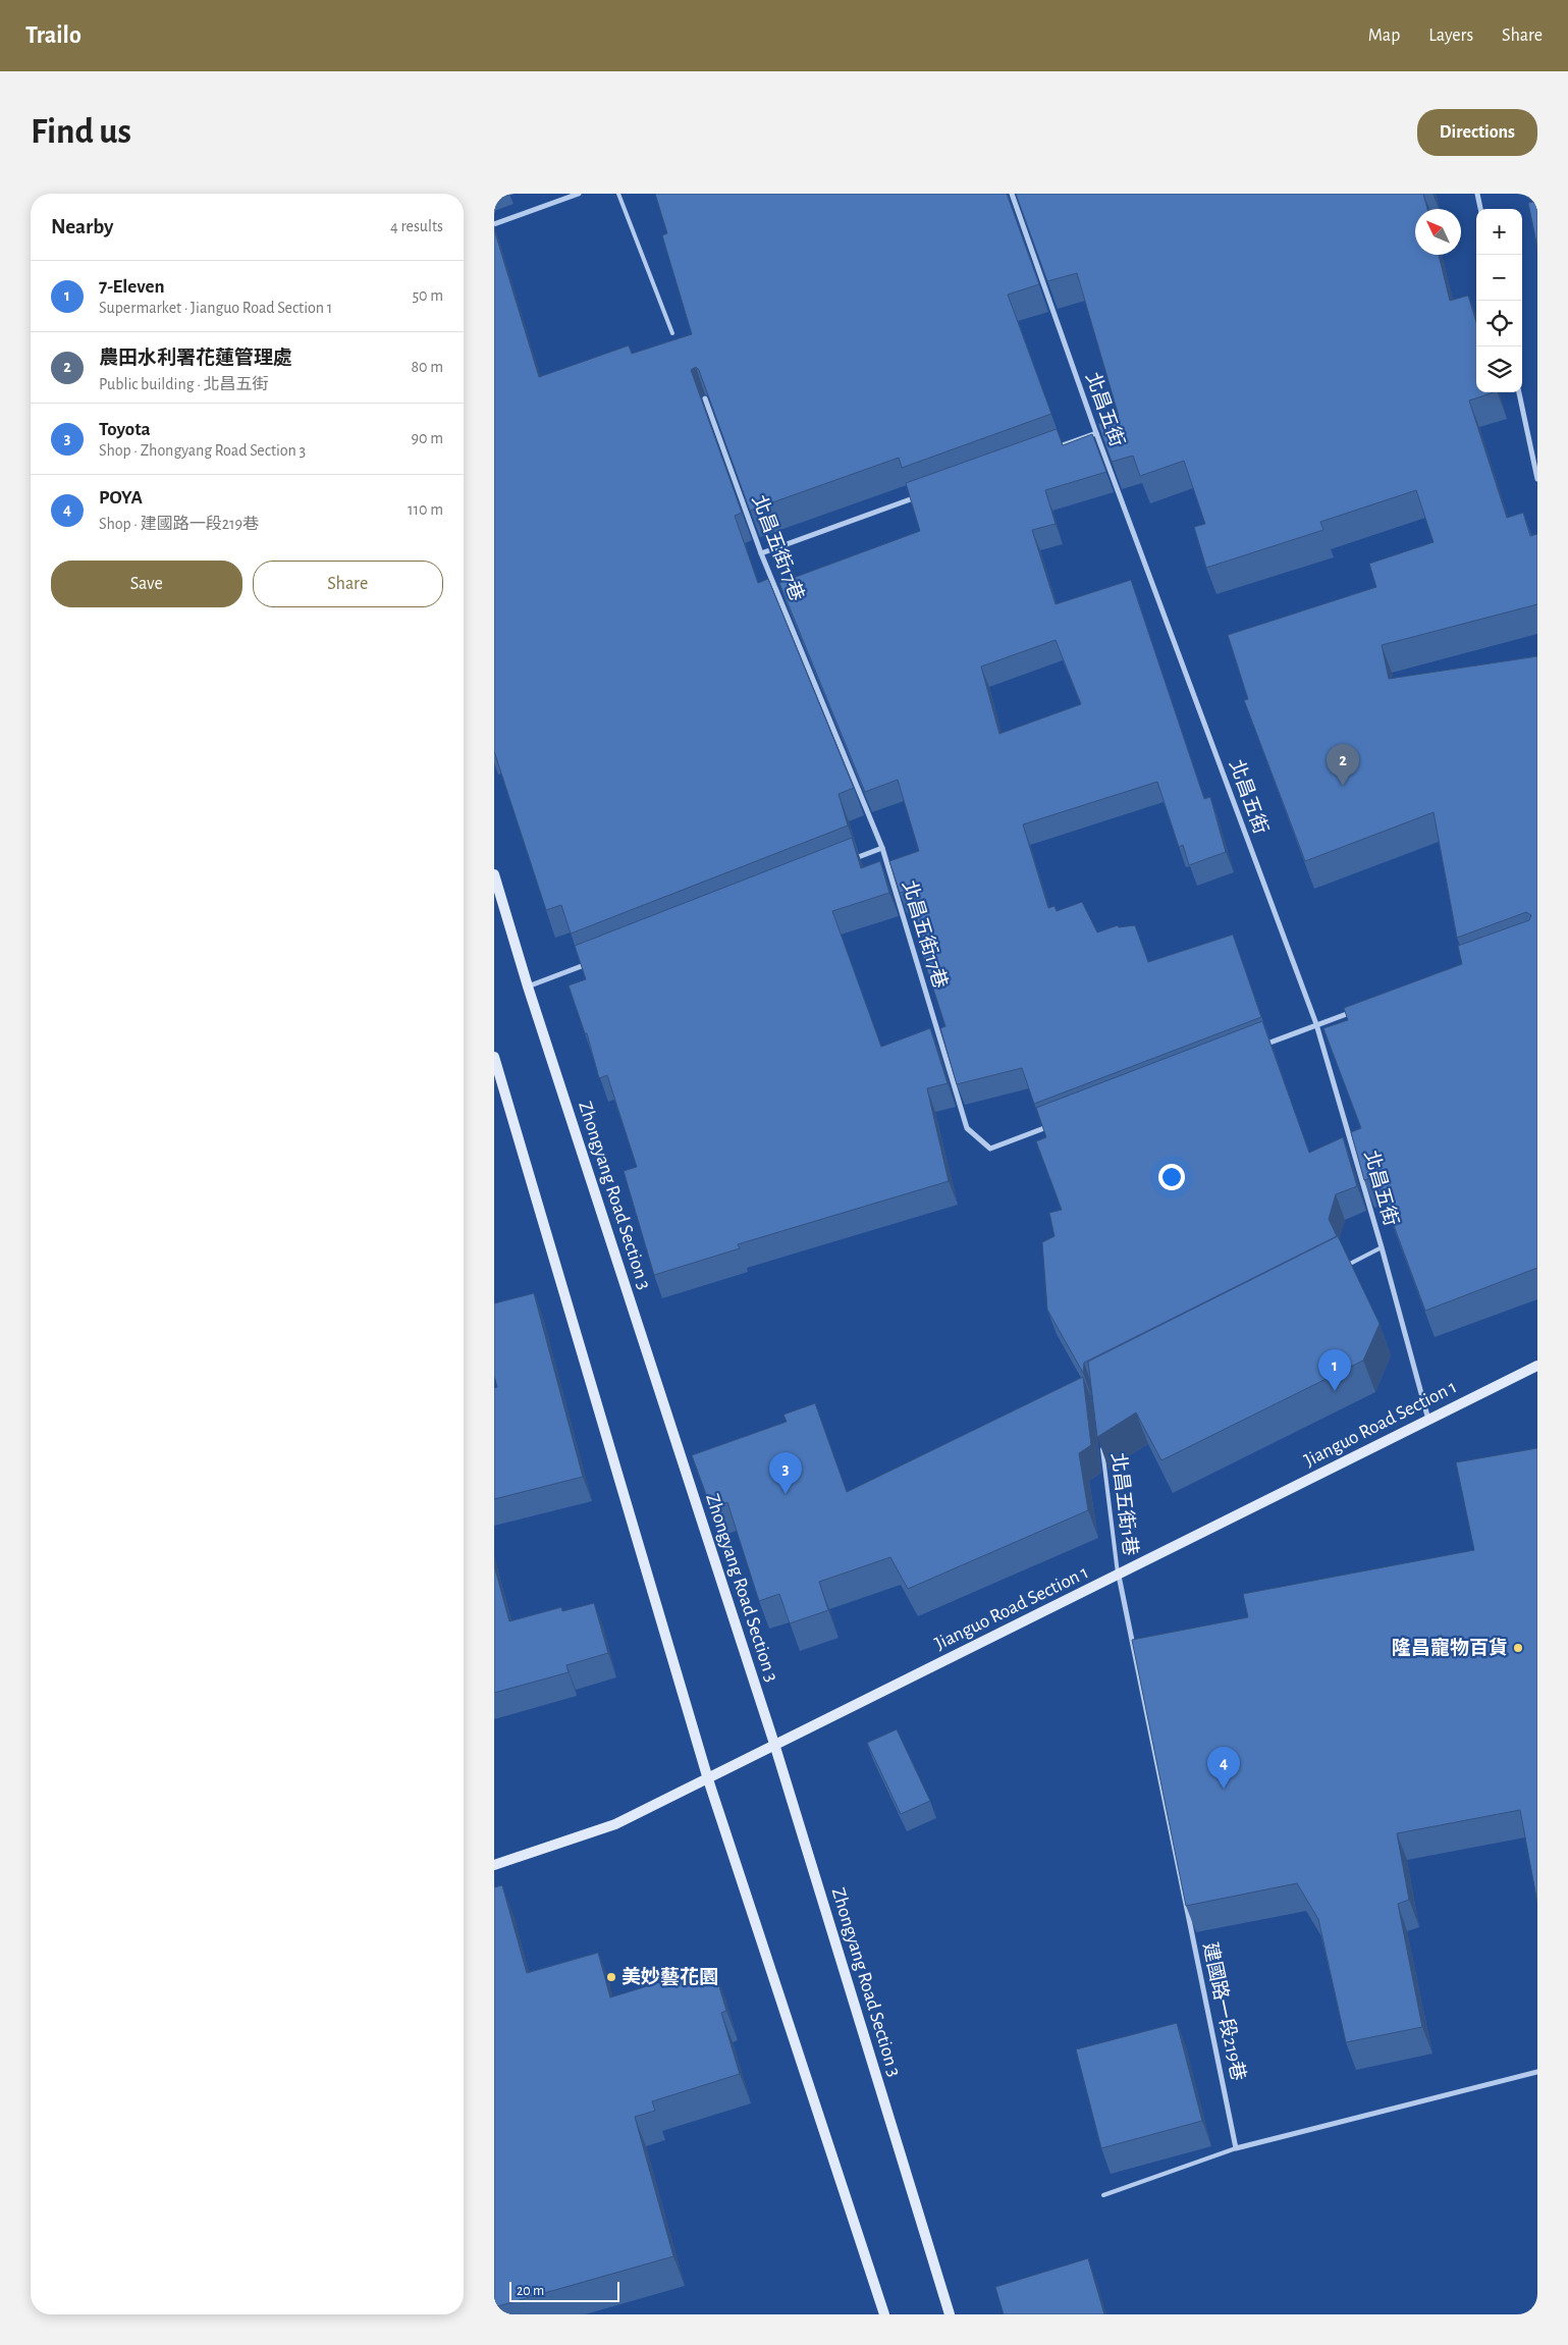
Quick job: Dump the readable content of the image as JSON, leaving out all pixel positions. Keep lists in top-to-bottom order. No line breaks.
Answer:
{"streets":{"street":["北昌五街","北昌五街17巷","Zhongyang Road Section 3","Jianguo Road Section 1","建國路一段219巷"],"lane":["北昌五街1巷"]},"crossings":[["北昌五街","Jianguo Road Section 1"],["Zhongyang Road Section 3","Jianguo Road Section 1"],["Jianguo Road Section 1","北昌五街1巷"],["Jianguo Road Section 1","建國路一段219巷"],["北昌五街1巷","建國路一段219巷"]],"places":["隆昌寵物百貨","美妙藝花園"],"scale_bar":"20 m","north":"top left","page":{"header":"Trailo","nav":["Map","Layers","Share"],"buttons":["Directions",["Save","Share"]],"title":"Find us","heading":["Nearby","4 results"],"map_buttons":["+","−"],"list":[{"mark":"1","name":"7-Eleven","note":"Supermarket · Jianguo Road Section 1","value":"50 m"},{"mark":"2","name":"農田水利署花蓮管理處","note":"Public building · 北昌五街","value":"80 m"},{"mark":"3","name":"Toyota","note":"Shop · Zhongyang Road Section 3","value":"90 m"},{"mark":"4","name":"POYA","note":"Shop · 建國路一段219巷","value":"110 m"}],"pins":["2","1","3","4"],"scale":"20 m"}}
